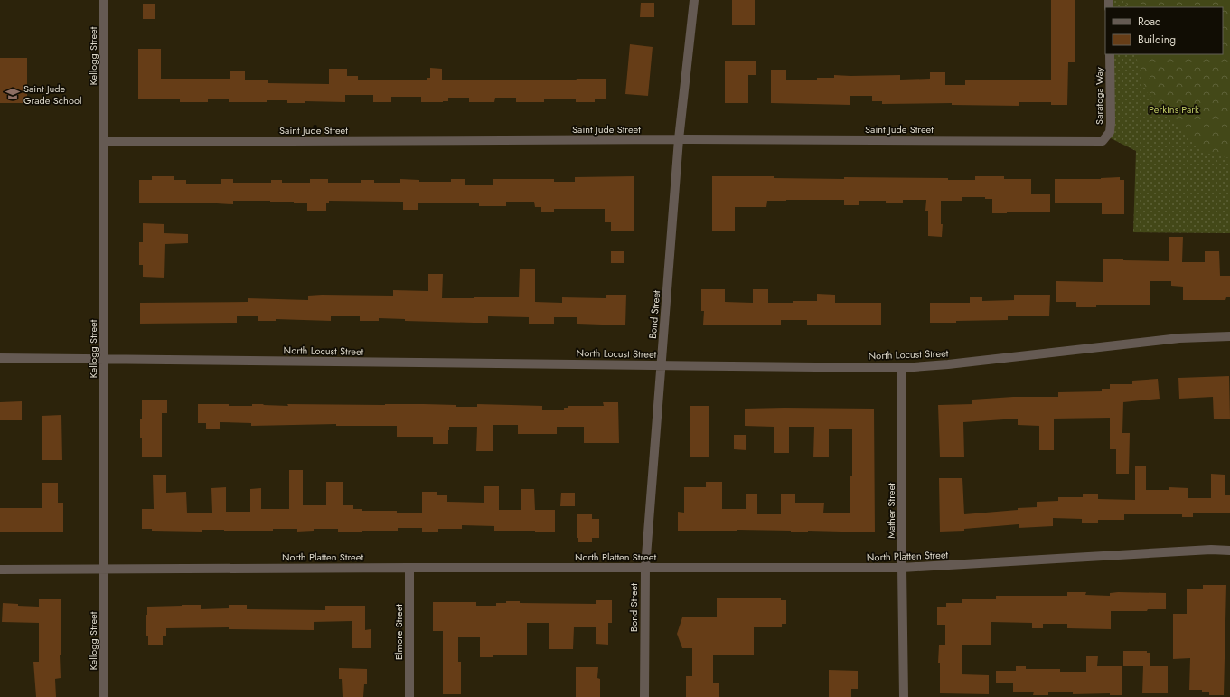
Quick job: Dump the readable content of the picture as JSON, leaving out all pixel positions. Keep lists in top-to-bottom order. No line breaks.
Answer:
{"streets":{"street":["Kellogg Street","Saratoga Way","Saint Jude Street","Bond Street","North Locust Street","Mather Street","North Platten Street","Elmore Street"]},"crossings":[["Kellogg Street","Saint Jude Street"],["Kellogg Street","North Locust Street"],["Kellogg Street","North Platten Street"],["Saratoga Way","Saint Jude Street"],["Saint Jude Street","Bond Street"],["Bond Street","North Locust Street"],["Bond Street","North Platten Street"],["North Locust Street","Mather Street"],["Mather Street","North Platten Street"],["North Platten Street","Elmore Street"]],"parks":["Perkins Park"],"places":{"school or university":["Saint Jude Grade School"]},"legend":["Road","Building"]}
